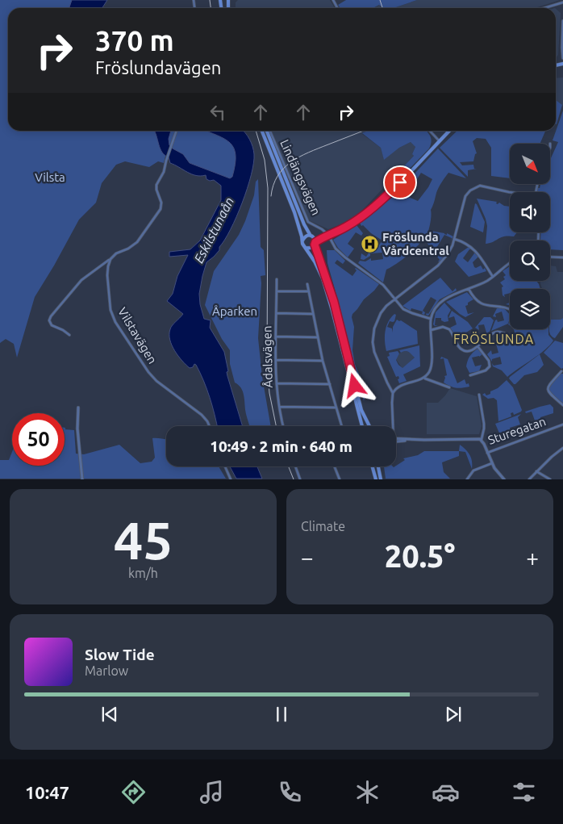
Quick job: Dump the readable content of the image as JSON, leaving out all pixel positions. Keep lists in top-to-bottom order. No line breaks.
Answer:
{"streets":{"street":["Lindängsvägen","Vilstavägen","Ådalsvägen","Sturegatan"]},"districts":["FRÖSLUNDA"],"water":["Eskilstunaån"],"parks":["Vilsta","Åparken"],"places":{"hospital":["Fröslunda Vårdcentral"]},"north":"bottom right","page":{"turn":["370 m","Fröslundavägen"],"limit":"50","trip":"10:49 · 2 min · 640 m","tile":[["45","km/h"],"Climate"],"heat":["−","20.5°","+"],"song":["Slow Tide","Marlow"],"tabs":"10:47"}}
